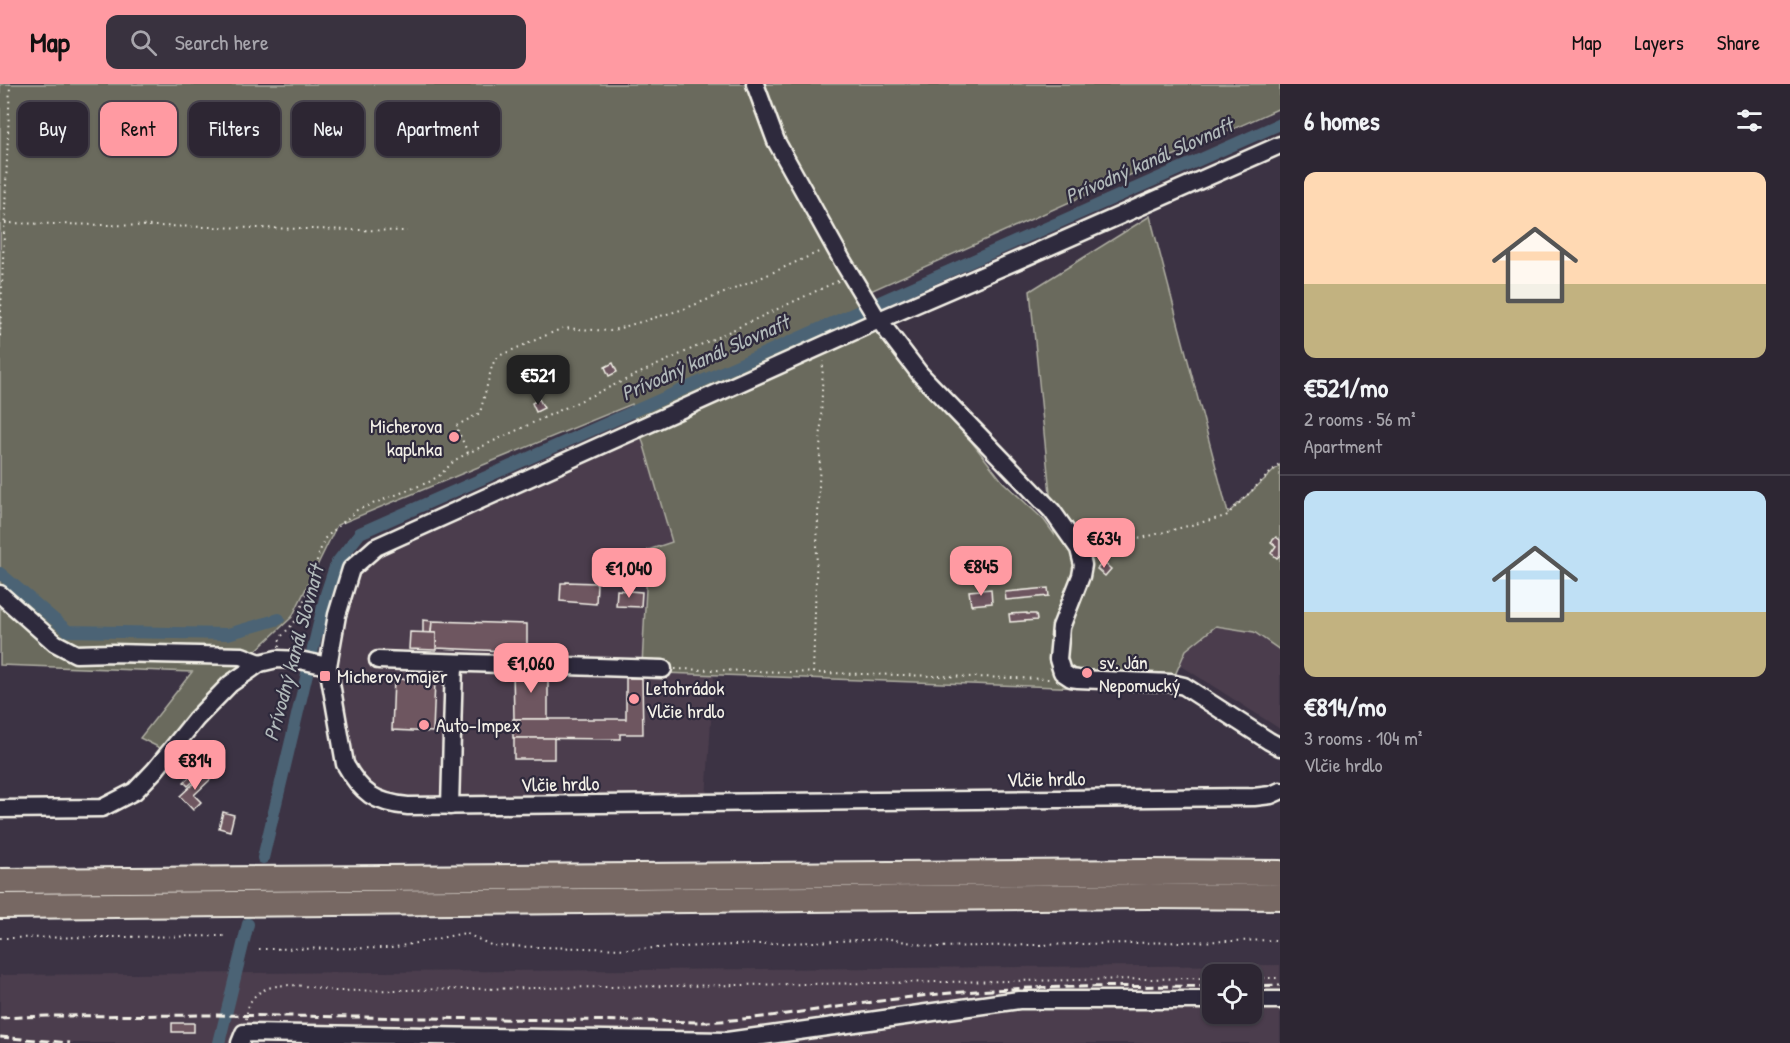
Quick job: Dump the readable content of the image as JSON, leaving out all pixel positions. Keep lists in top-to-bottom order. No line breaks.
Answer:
{"streets":{"street":["Vlčie hrdlo"]},"water":["Prívodný kanál Slovnaft"],"places":{"other":["Micherova kaplnka","sv. Ján Nepomucký","Letohrádok Vlčie hrdlo","Auto-Impex"],"transit":["Micherov majer"]},"page":{"header":"Map","search":"Search here","nav":["Map","Layers","Share"],"heading":"6 homes","chip":["Buy","Rent","Filters","New","Apartment"],"list":[{"name":"€521/mo","note":"2 rooms · 56 m² · Apartment"},{"name":"€814/mo","note":"3 rooms · 104 m² · Vlčie hrdlo"}],"price":["€521","€634","€845","€1,040","€1,060","€814"]}}
